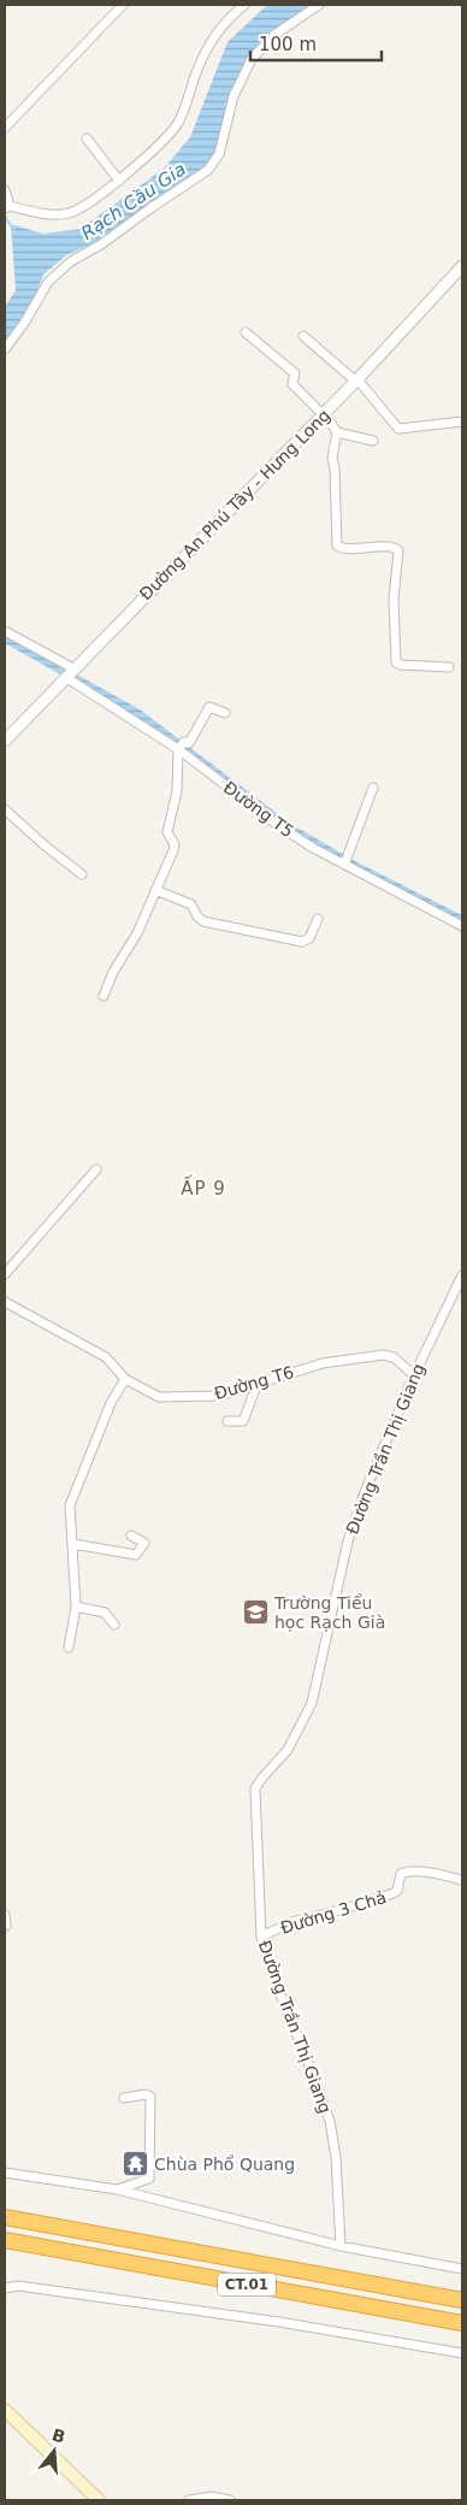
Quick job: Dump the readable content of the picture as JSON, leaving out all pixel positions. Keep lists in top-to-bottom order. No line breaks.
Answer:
{"streets":{"highway":["CT.01"],"street":["Đường An Phú Tây - Hưng Long","Đường T5","Đường T6","Đường Trần Thị Giang","Đường 3 Chả"]},"crossings":[["Đường An Phú Tây - Hưng Long","Đường T5"],["Đường T6","Đường Trần Thị Giang"],["Đường Trần Thị Giang","Đường 3 Chả"]],"districts":["ẤP 9"],"water":["Rạch Cầu Gia"],"places":{"school or university":["Trường Tiểu học Rạch Già"],"temple":["Chùa Phổ Quang"]},"scale_bar":"100 m","north":"top"}
